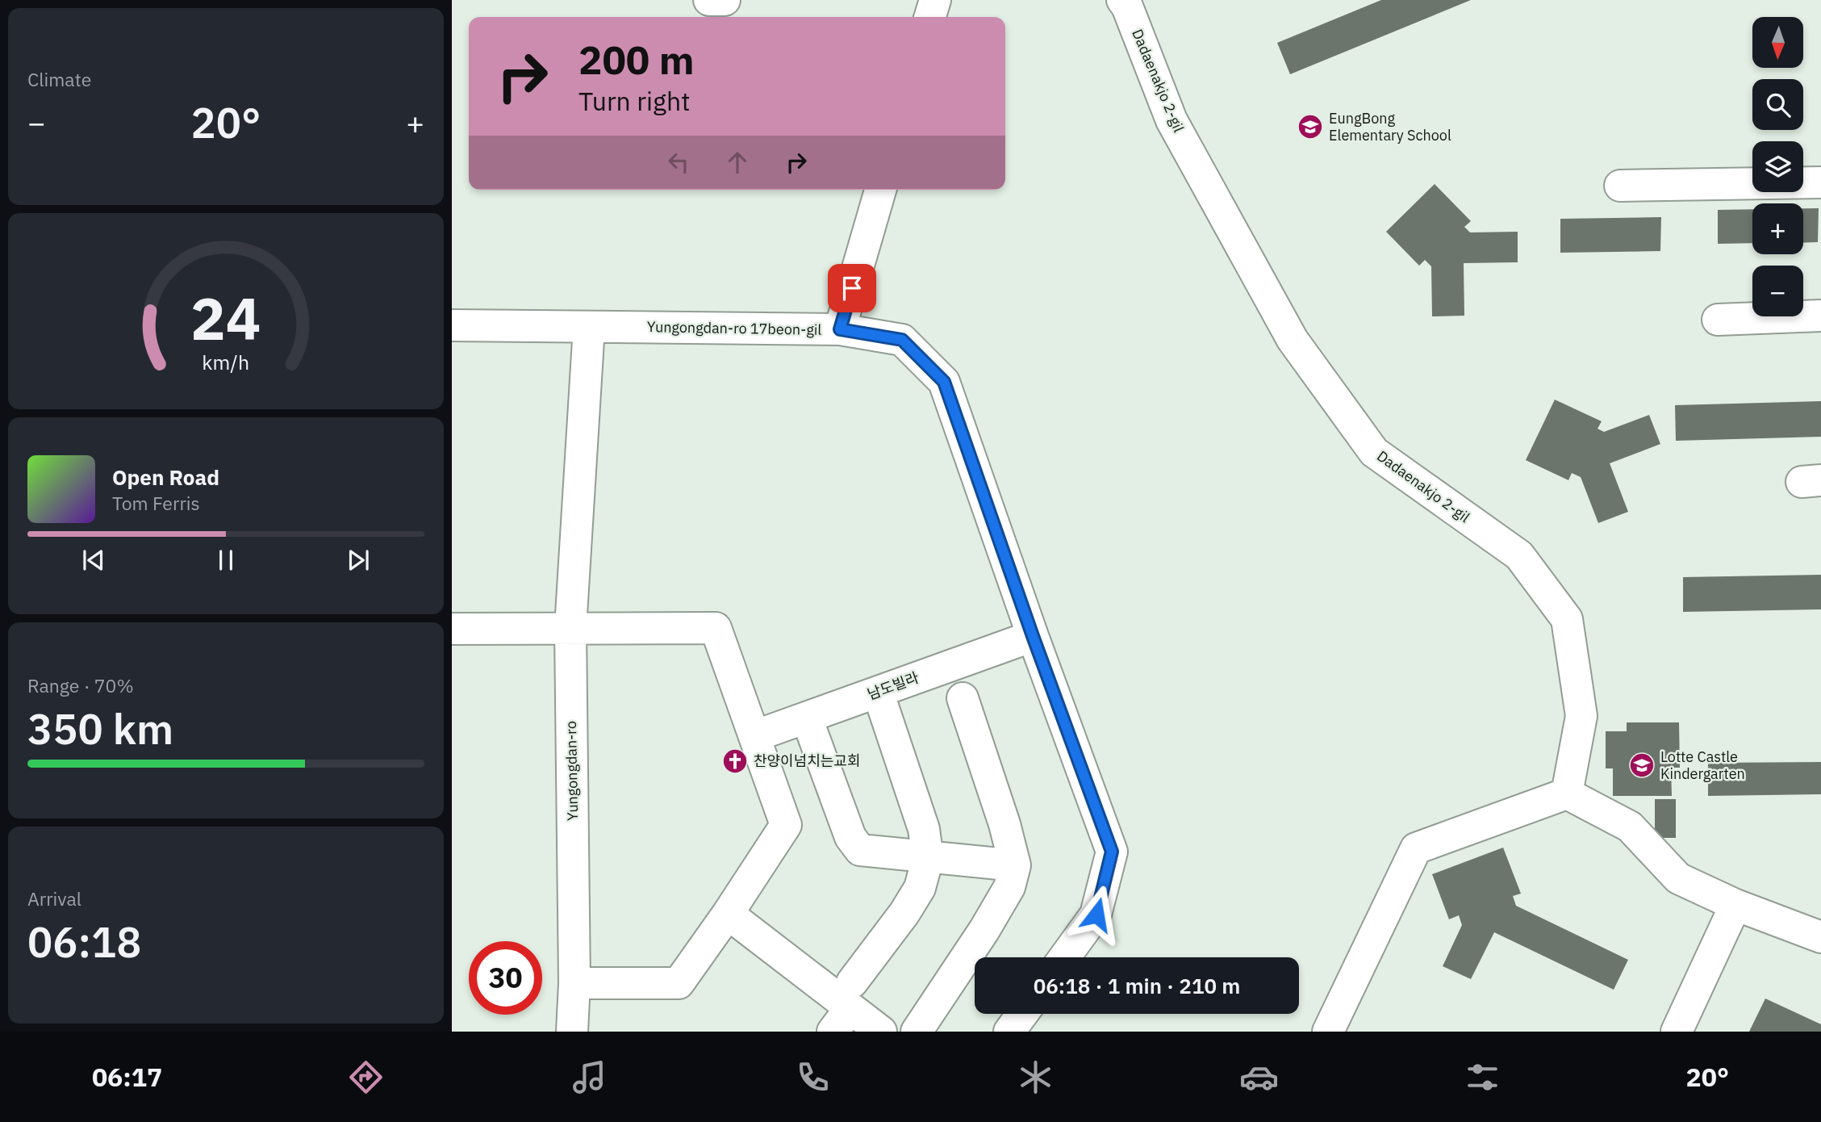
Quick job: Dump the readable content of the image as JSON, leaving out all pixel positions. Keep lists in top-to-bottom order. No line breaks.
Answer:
{"streets":{"street":["Dadaenakjo 2-gil","Yungongdan-ro 17beon-gil","남도빌라","Yungongdan-ro"]},"crossings":[["Yungongdan-ro 17beon-gil","남도빌라"],["Yungongdan-ro 17beon-gil","Yungongdan-ro"]],"places":{"school or university":["EungBong Elementary School","Lotte Castle Kindergarten"],"church":["찬양이넘치는교회"]},"north":"bottom","page":{"tile":["Climate",["Range · 70%","350 km"],["Arrival","06:18"]],"map_buttons":["+","−"],"turn":["200 m","Turn right"],"heat":["−","20°","+"],"song":["Open Road","Tom Ferris"],"limit":"30","trip":"06:18 · 1 min · 210 m","tabs":["06:17","20°"],"gauge":["24","km/h"]}}
